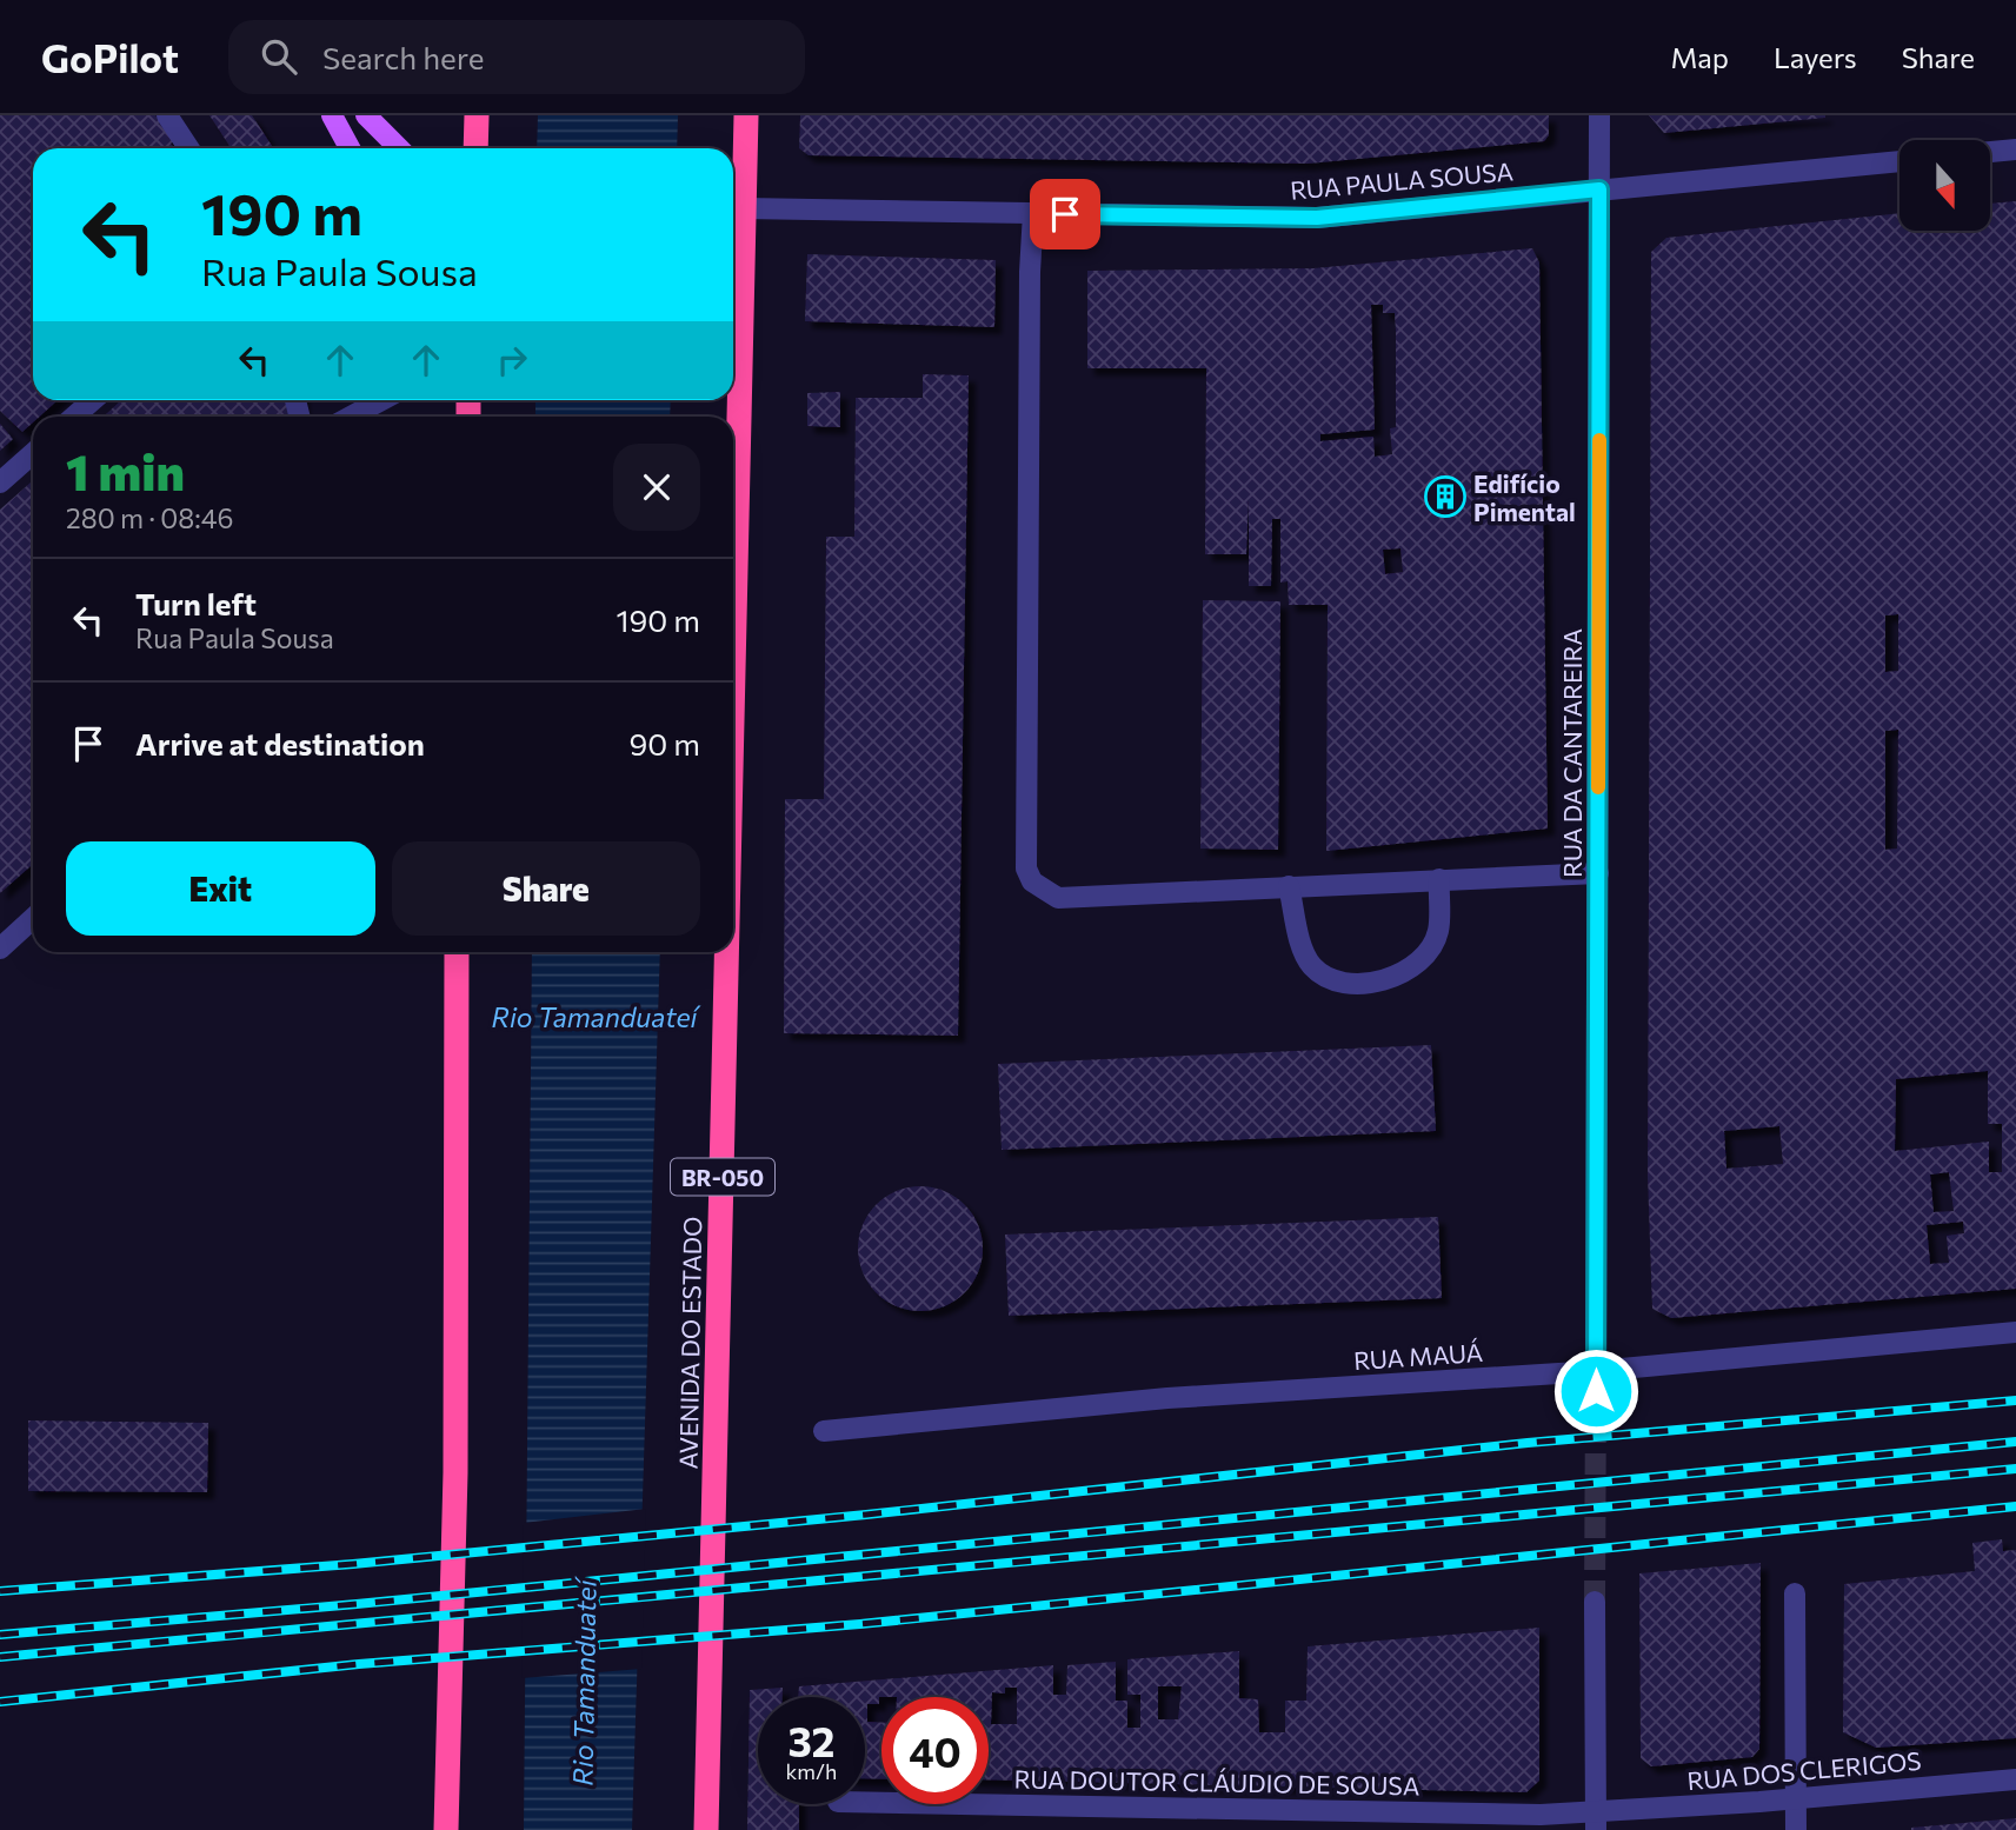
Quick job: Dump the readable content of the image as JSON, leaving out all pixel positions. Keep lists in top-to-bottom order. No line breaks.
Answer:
{"streets":{"highway":["BR-050","AVENIDA DO ESTADO"],"street":["RUA PAULA SOUSA","RUA DA CANTAREIRA","RUA MAUÁ","RUA DOS CLERIGOS","RUA DOUTOR CLÁUDIO DE SOUSA"]},"crossings":[["RUA PAULA SOUSA","RUA DA CANTAREIRA"],["RUA PAULA SOUSA","AVENIDA DO ESTADO"],["RUA DA CANTAREIRA","RUA MAUÁ"],["RUA DOS CLERIGOS","RUA DOUTOR CLÁUDIO DE SOUSA"]],"water":["Rio Tamanduateí"],"places":{"building":["Edifício Pimental"]},"north":"bottom","page":{"header":"GoPilot","search":"Search here","nav":["Map","Layers","Share"],"turn":["190 m","Rua Paula Sousa"],"heading":["1 min","280 m · 08:46"],"list":[{"name":"Turn left","note":"Rua Paula Sousa","value":"190 m"},{"name":"Arrive at destination","value":"90 m"}],"buttons":["Exit","Share"],"speed":"32 km/h","limit":"40"}}
